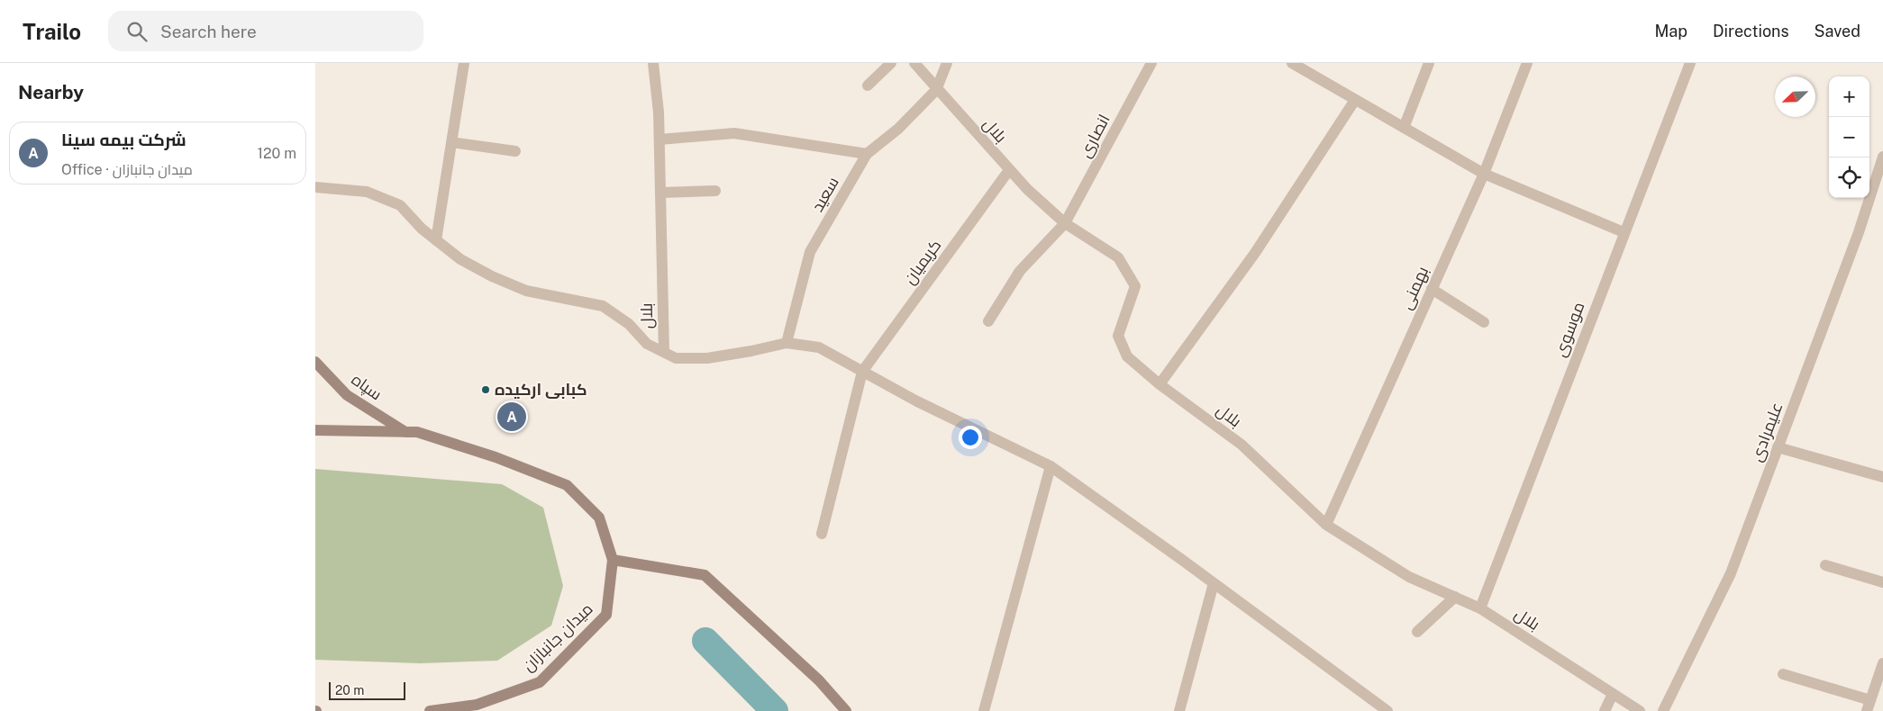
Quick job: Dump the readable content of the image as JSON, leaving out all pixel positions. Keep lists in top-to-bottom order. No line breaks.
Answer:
{"streets":{"main road":["سپاه","میدان جانبازان"],"street":["بلال","انصاری","سعید","کریمیان","بهمنی","موسوی","علیمرادی"]},"crossings":[["بلال","انصاری"],["بلال","سعید"],["بلال","کریمیان"],["بلال","بهمنی"],["بلال","موسوی"],["سپاه","میدان جانبازان"]],"places":["کبابی ارکیده"],"scale_bar":"20 m","north":"bottom left","page":{"header":"Trailo","search":"Search here","nav":["Map","Directions","Saved"],"heading":"Nearby","map_buttons":["+","−"],"list":[{"mark":"A","name":"شرکت بیمه سینا","note":"Office · میدان جانبازان","value":"120 m"}],"pins":"A","scale":"20 m"}}
